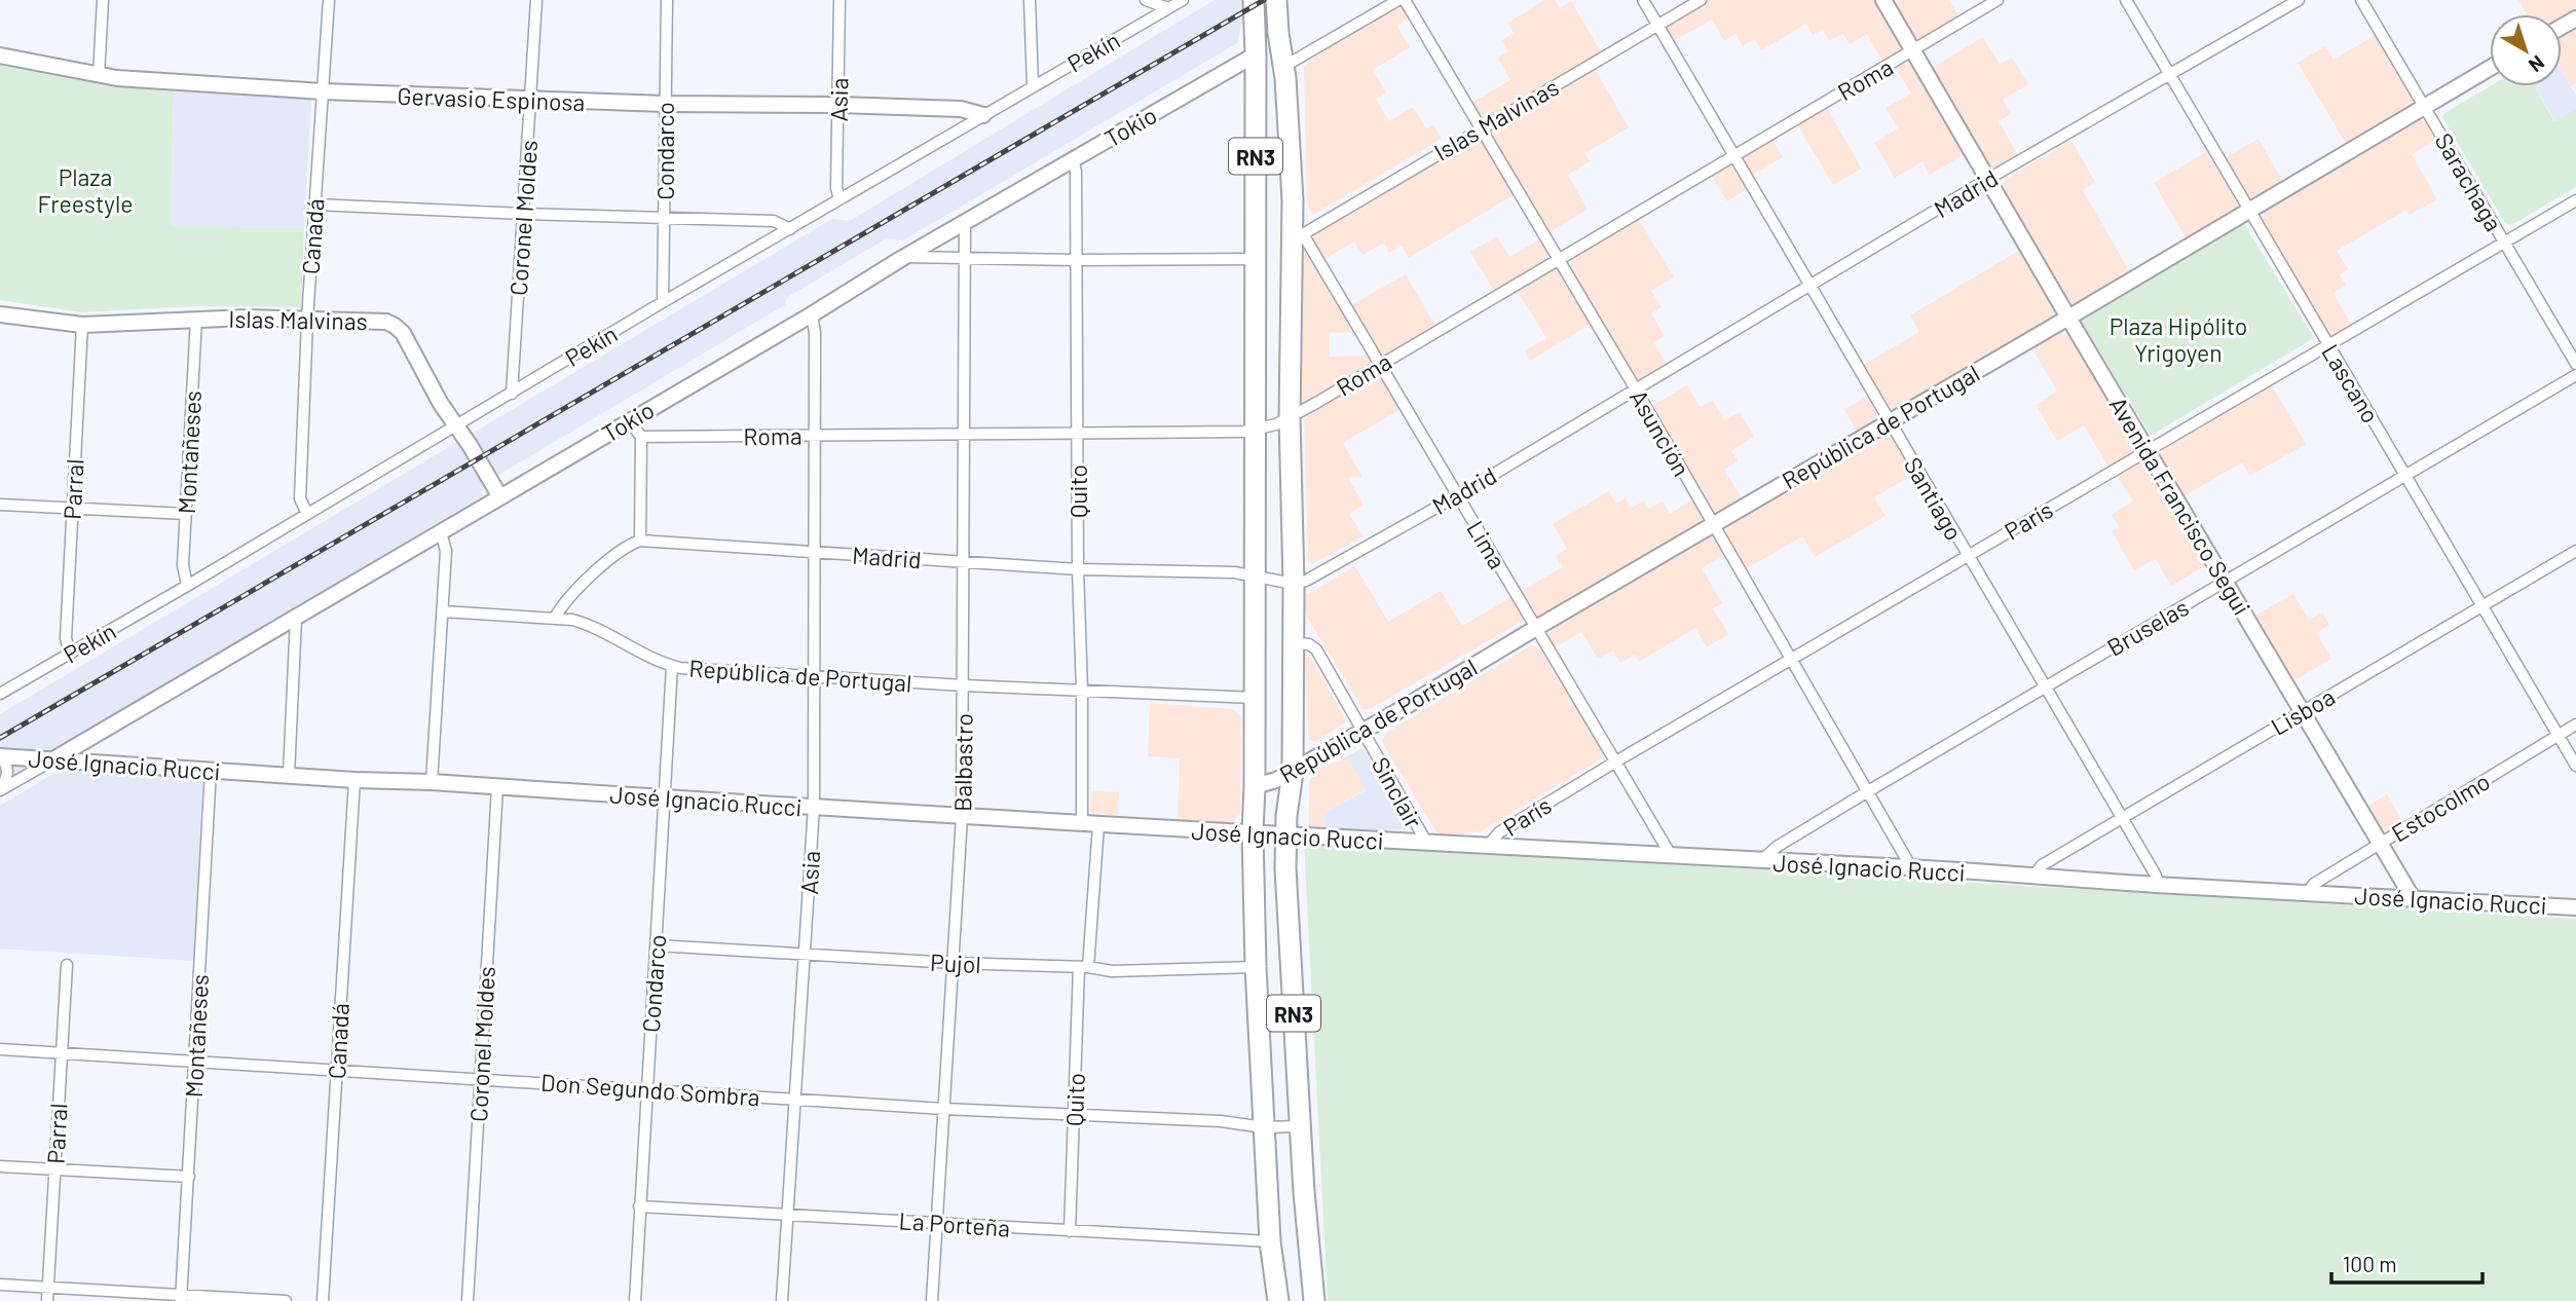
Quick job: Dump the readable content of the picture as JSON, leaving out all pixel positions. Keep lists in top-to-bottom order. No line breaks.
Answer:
{"streets":{"highway":["RN3"],"street":["Pekín","Roma","Gervasio Espinosa","Asia","Islas Malvinas","Tokio","Condarco","Sarachaga","Madrid","Coronel Moldes","Canadá","Lascano","República de Portugal","Asunción","Montañeses","Parral","Quito","Santiago","Avenida Francisco Segui","París","Lima","Bruselas","Lisboa","Balbastro","José Ignacio Rucci","Sinclair","Estocolmo","Pujol","Don Segundo Sombra","La Porteña"]},"crossings":[["Pekín","Gervasio Espinosa"],["Pekín","Asia"],["Pekín","Islas Malvinas"],["Pekín","Condarco"],["Pekín","Coronel Moldes"],["Pekín","Canadá"],["Pekín","Montañeses"],["Pekín","Parral"],["Roma","Asia"],["Roma","RN3"],["Roma","Asunción"],["Roma","Quito"],["Roma","Santiago"],["Roma","Avenida Francisco Segui"],["Roma","Lima"],["Roma","Balbastro"],["Gervasio Espinosa","Asia"],["Gervasio Espinosa","Condarco"],["Gervasio Espinosa","Coronel Moldes"],["Gervasio Espinosa","Canadá"],["Asia","Tokio"],["Asia","Madrid"],["Asia","República de Portugal"],["Asia","José Ignacio Rucci"],["Asia","Pujol"],["Asia","Don Segundo Sombra"],["Asia","La Porteña"],["Islas Malvinas","Tokio"],["Islas Malvinas","RN3"],["Islas Malvinas","Canadá"],["Islas Malvinas","Asunción"],["Islas Malvinas","Montañeses"],["Islas Malvinas","Parral"],["Islas Malvinas","Santiago"],["Islas Malvinas","Lima"],["Tokio","RN3"],["Tokio","Quito"],["Tokio","Balbastro"],["Tokio","José Ignacio Rucci"],["Condarco","República de Portugal"],["Condarco","José Ignacio Rucci"],["Condarco","Pujol"],["Condarco","Don Segundo Sombra"],["Condarco","La Porteña"],["RN3","Madrid"],["RN3","República de Portugal"],["RN3","Lima"],["RN3","José Ignacio Rucci"],["RN3","Sinclair"],["RN3","Pujol"],["RN3","Don Segundo Sombra"],["RN3","La Porteña"],["Sarachaga","República de Portugal"],["Sarachaga","París"],["Madrid","Lascano"],["Madrid","Asunción"],["Madrid","Quito"],["Madrid","Santiago"],["Madrid","Avenida Francisco Segui"],["Madrid","Lima"],["Madrid","Balbastro"],["Coronel Moldes","José Ignacio Rucci"],["Coronel Moldes","Don Segundo Sombra"],["Canadá","José Ignacio Rucci"],["Canadá","Don Segundo Sombra"],["Lascano","República de Portugal"],["Lascano","París"],["Lascano","Bruselas"],["Lascano","Lisboa"],["Lascano","Estocolmo"],["República de Portugal","Asunción"],["República de Portugal","Quito"],["República de Portugal","Santiago"],["República de Portugal","Avenida Francisco Segui"],["República de Portugal","Lima"],["República de Portugal","Balbastro"],["República de Portugal","Sinclair"],["Asunción","París"],["Asunción","Bruselas"],["Asunción","José Ignacio Rucci"],["Montañeses","José Ignacio Rucci"],["Montañeses","Don Segundo Sombra"],["Parral","Don Segundo Sombra"],["Quito","José Ignacio Rucci"],["Quito","Pujol"],["Quito","Don Segundo Sombra"],["Quito","La Porteña"],["Santiago","París"],["Santiago","Bruselas"],["Santiago","Lisboa"],["Santiago","José Ignacio Rucci"],["Avenida Francisco Segui","París"],["Avenida Francisco Segui","Bruselas"],["Avenida Francisco Segui","Lisboa"],["Avenida Francisco Segui","José Ignacio Rucci"],["Avenida Francisco Segui","Estocolmo"],["París","Lima"],["París","José Ignacio Rucci"],["Lima","José Ignacio Rucci"],["Bruselas","José Ignacio Rucci"],["Lisboa","José Ignacio Rucci"],["Balbastro","José Ignacio Rucci"],["Balbastro","Pujol"],["Balbastro","Don Segundo Sombra"],["Balbastro","La Porteña"],["José Ignacio Rucci","Sinclair"],["José Ignacio Rucci","Estocolmo"]],"parks":["Plaza Freestyle","Plaza Hipólito Yrigoyen"],"scale_bar":"100 m","north":"bottom right"}
